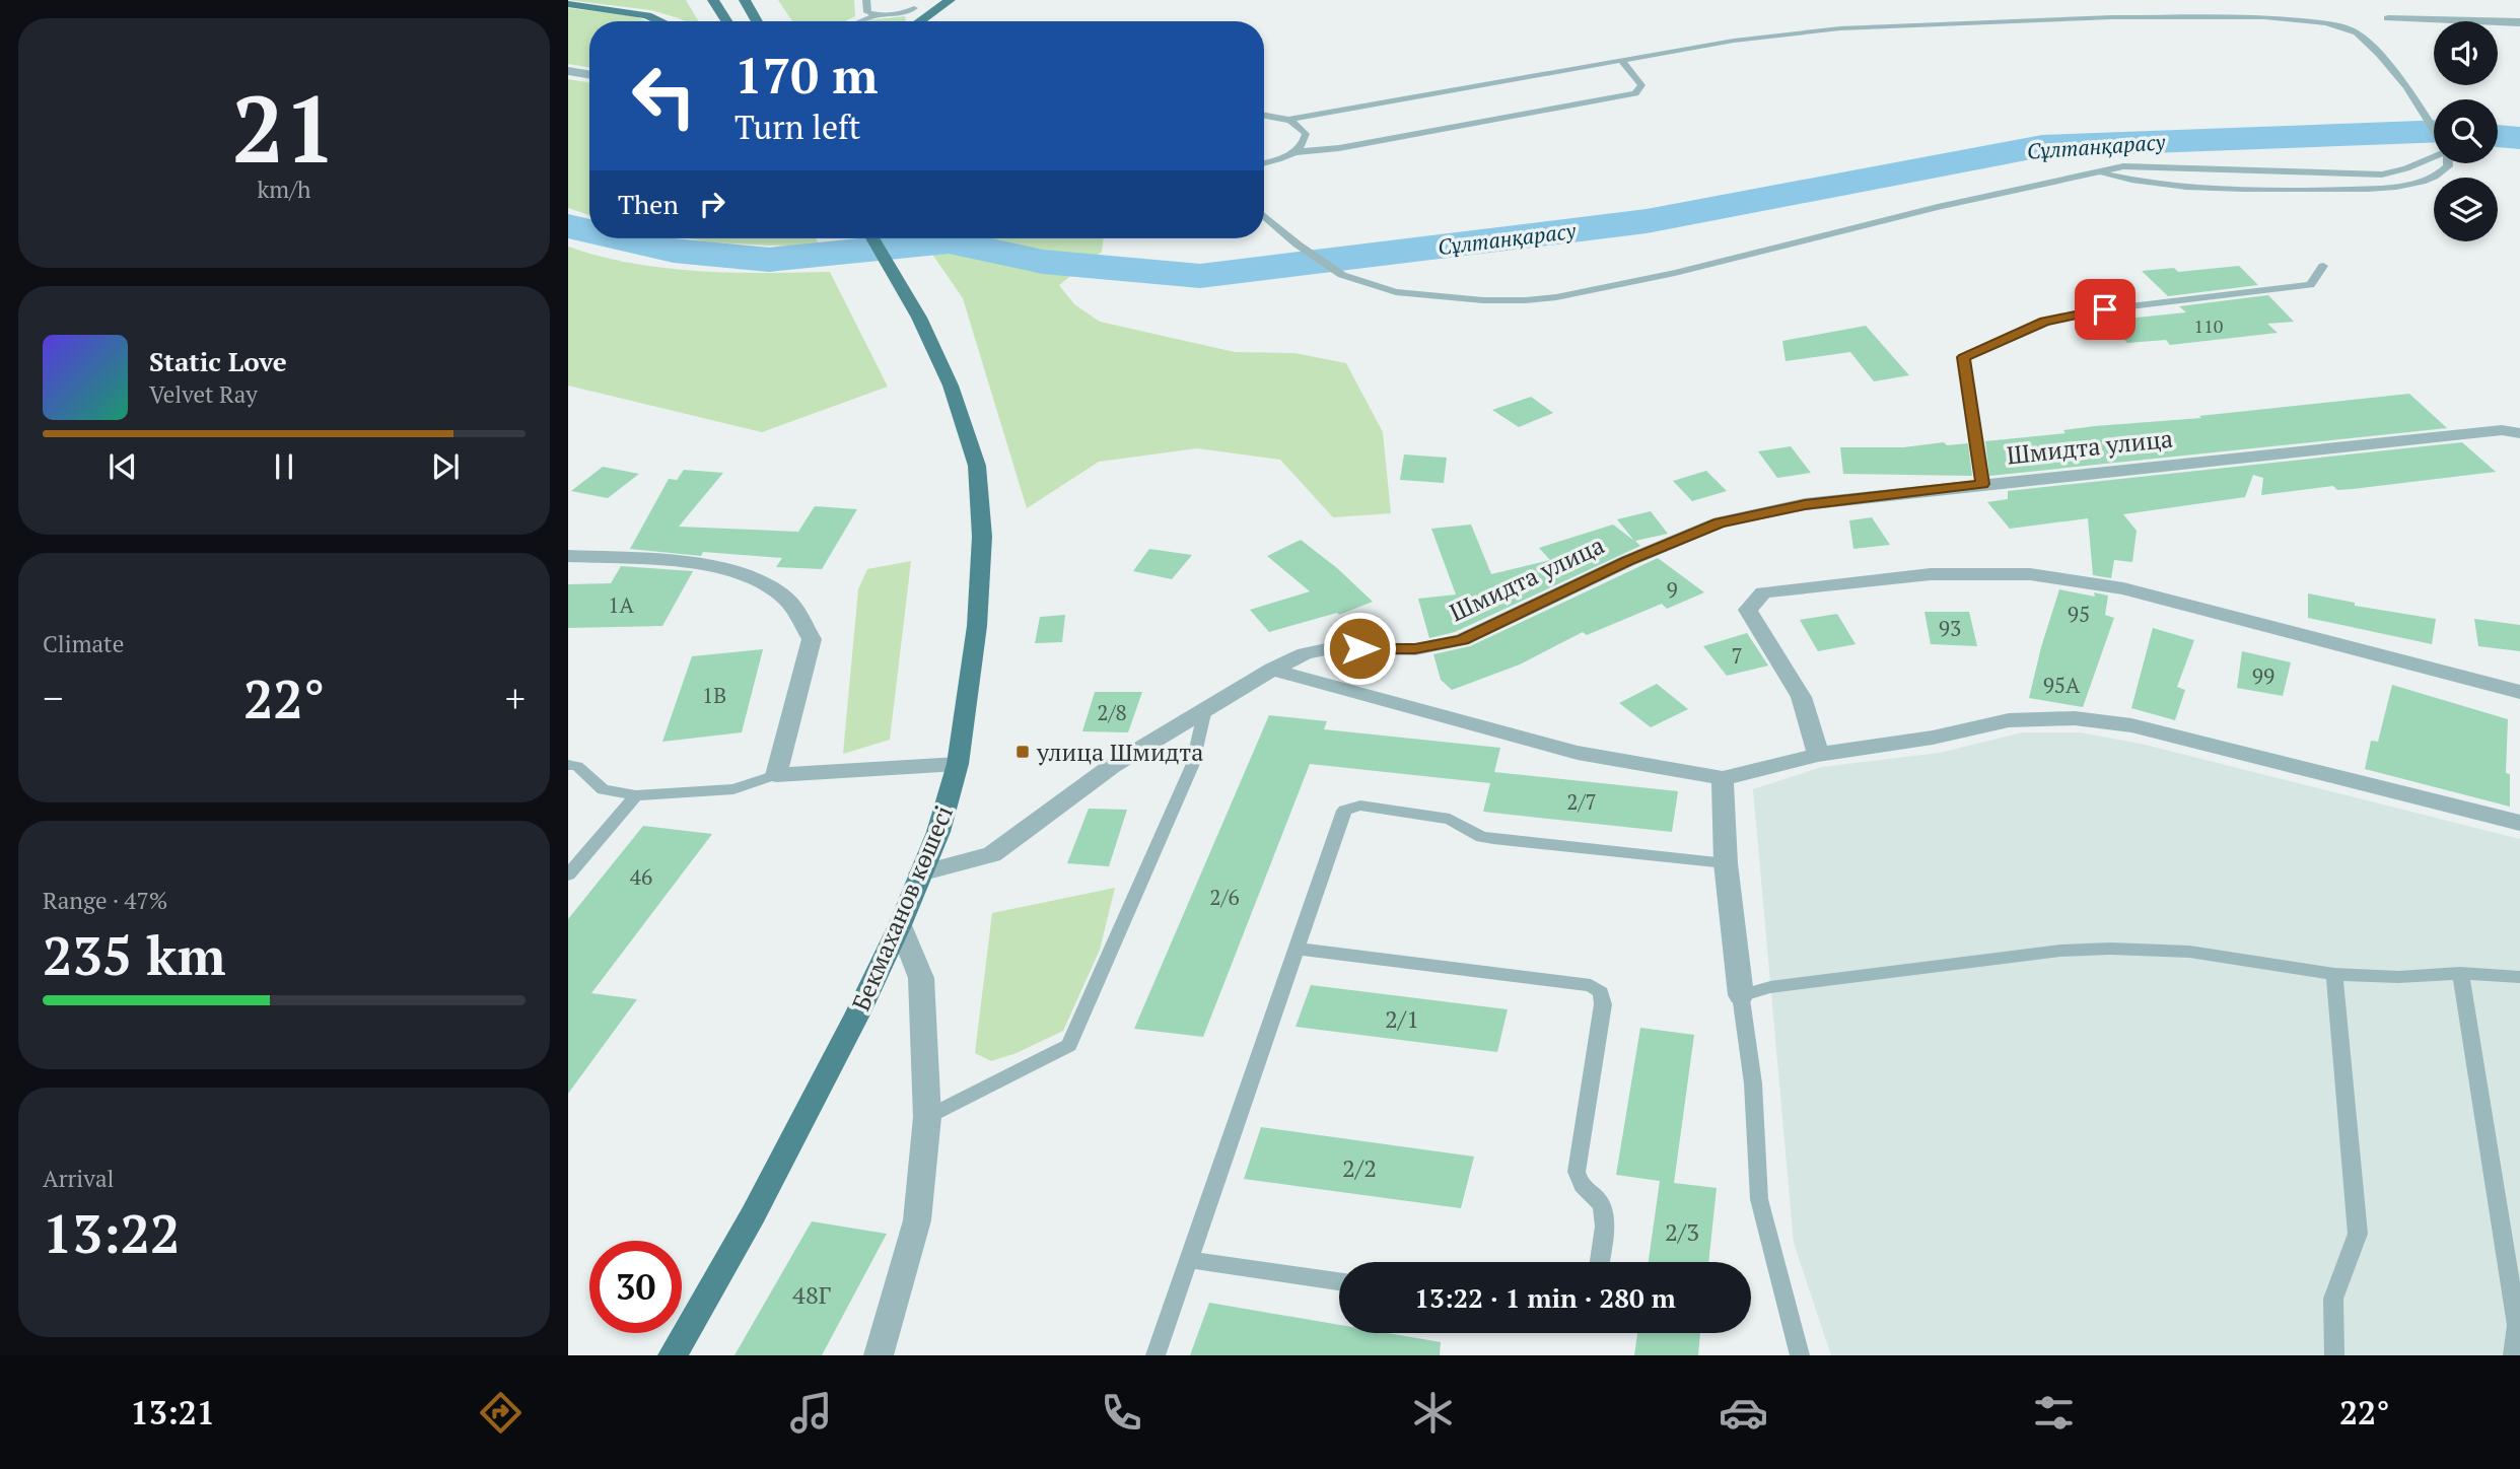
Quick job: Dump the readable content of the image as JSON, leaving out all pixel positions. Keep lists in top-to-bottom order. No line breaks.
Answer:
{"streets":{"main road":["Бекмаханов көшесі"],"street":["Шмидта улица"]},"water":["Сұлтанқарасу"],"places":{"transit":["улица Шмидта"]},"house_numbers":["110","9","1А","95","93","7","99","95А","1В","2/8","2/7","46","2/6","2/1","2/2","2/3","48Г"],"page":{"tile":[["21","km/h"],"Climate",["Range · 47%","235 km"],["Arrival","13:22"]],"turn":["170 m","Turn left"],"then":"Then","song":["Static Love","Velvet Ray"],"heat":["−","22°","+"],"limit":"30","trip":"13:22 · 1 min · 280 m","tabs":["13:21","22°"]}}
